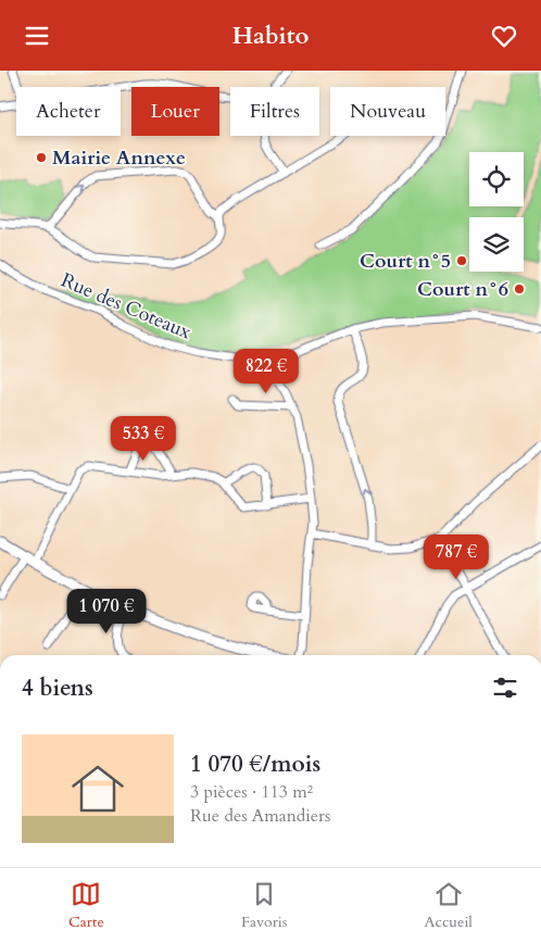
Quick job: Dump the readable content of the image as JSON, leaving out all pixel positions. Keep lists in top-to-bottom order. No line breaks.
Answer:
{"streets":{"street":["Rue des Coteaux"]},"places":["Mairie Annexe","Court n°5","Court n°6"],"page":{"header":"Habito","chip":["Acheter","Louer","Filtres","Nouveau"],"price":["822 €","533 €","787 €","1 070 €"],"heading":"4 biens","list":[{"name":"1 070 €/mois","note":"3 pièces · 113 m² · Rue des Amandiers"}],"tabs":["Carte","Favoris","Accueil"]}}
